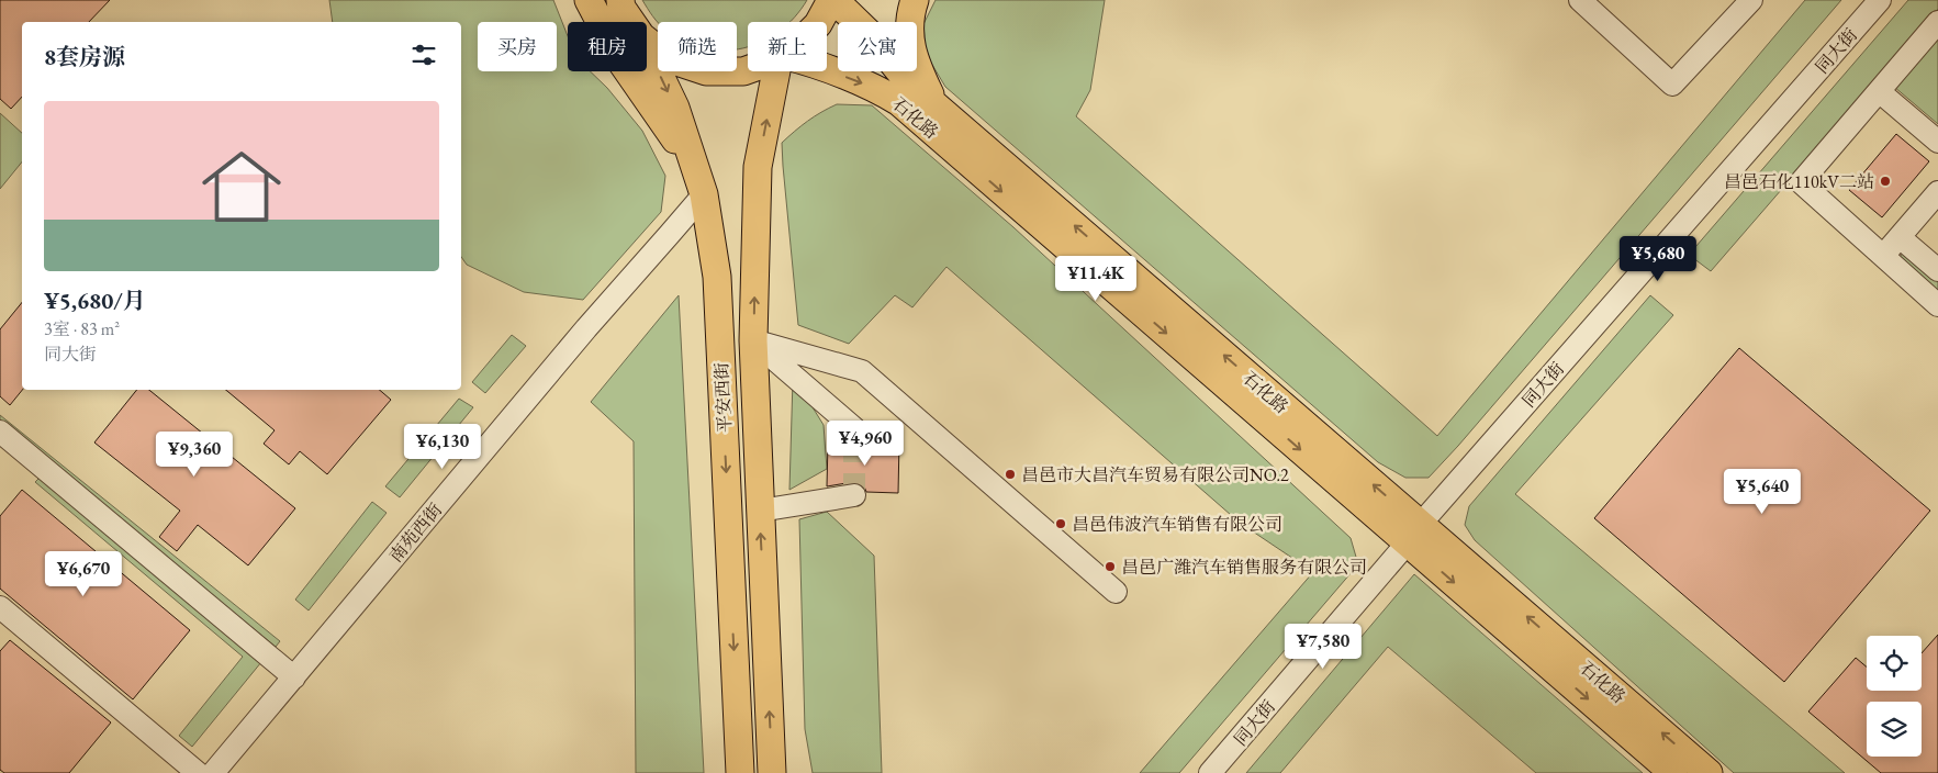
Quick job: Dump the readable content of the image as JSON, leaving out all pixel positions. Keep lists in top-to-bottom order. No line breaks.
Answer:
{"streets":{"main road":["石化路","平安西街"],"street":["同大街","南苑西街"]},"crossings":[["同大街","石化路"],["平安西街","南苑西街"]],"places":["昌邑石化110kV二站","昌邑市大昌汽车贸易有限公司NO.2","昌邑伟波汽车销售有限公司","昌邑广潍汽车销售服务有限公司"],"page":{"chip":["买房","租房","筛选","新上","公寓"],"heading":"8套房源","list":[{"name":"¥5,680/月","note":"3室 · 83 m² · 同大街"}],"price":["¥5,680","¥11.4K","¥4,960","¥6,130","¥9,360","¥5,640","¥6,670","¥7,580"]}}
